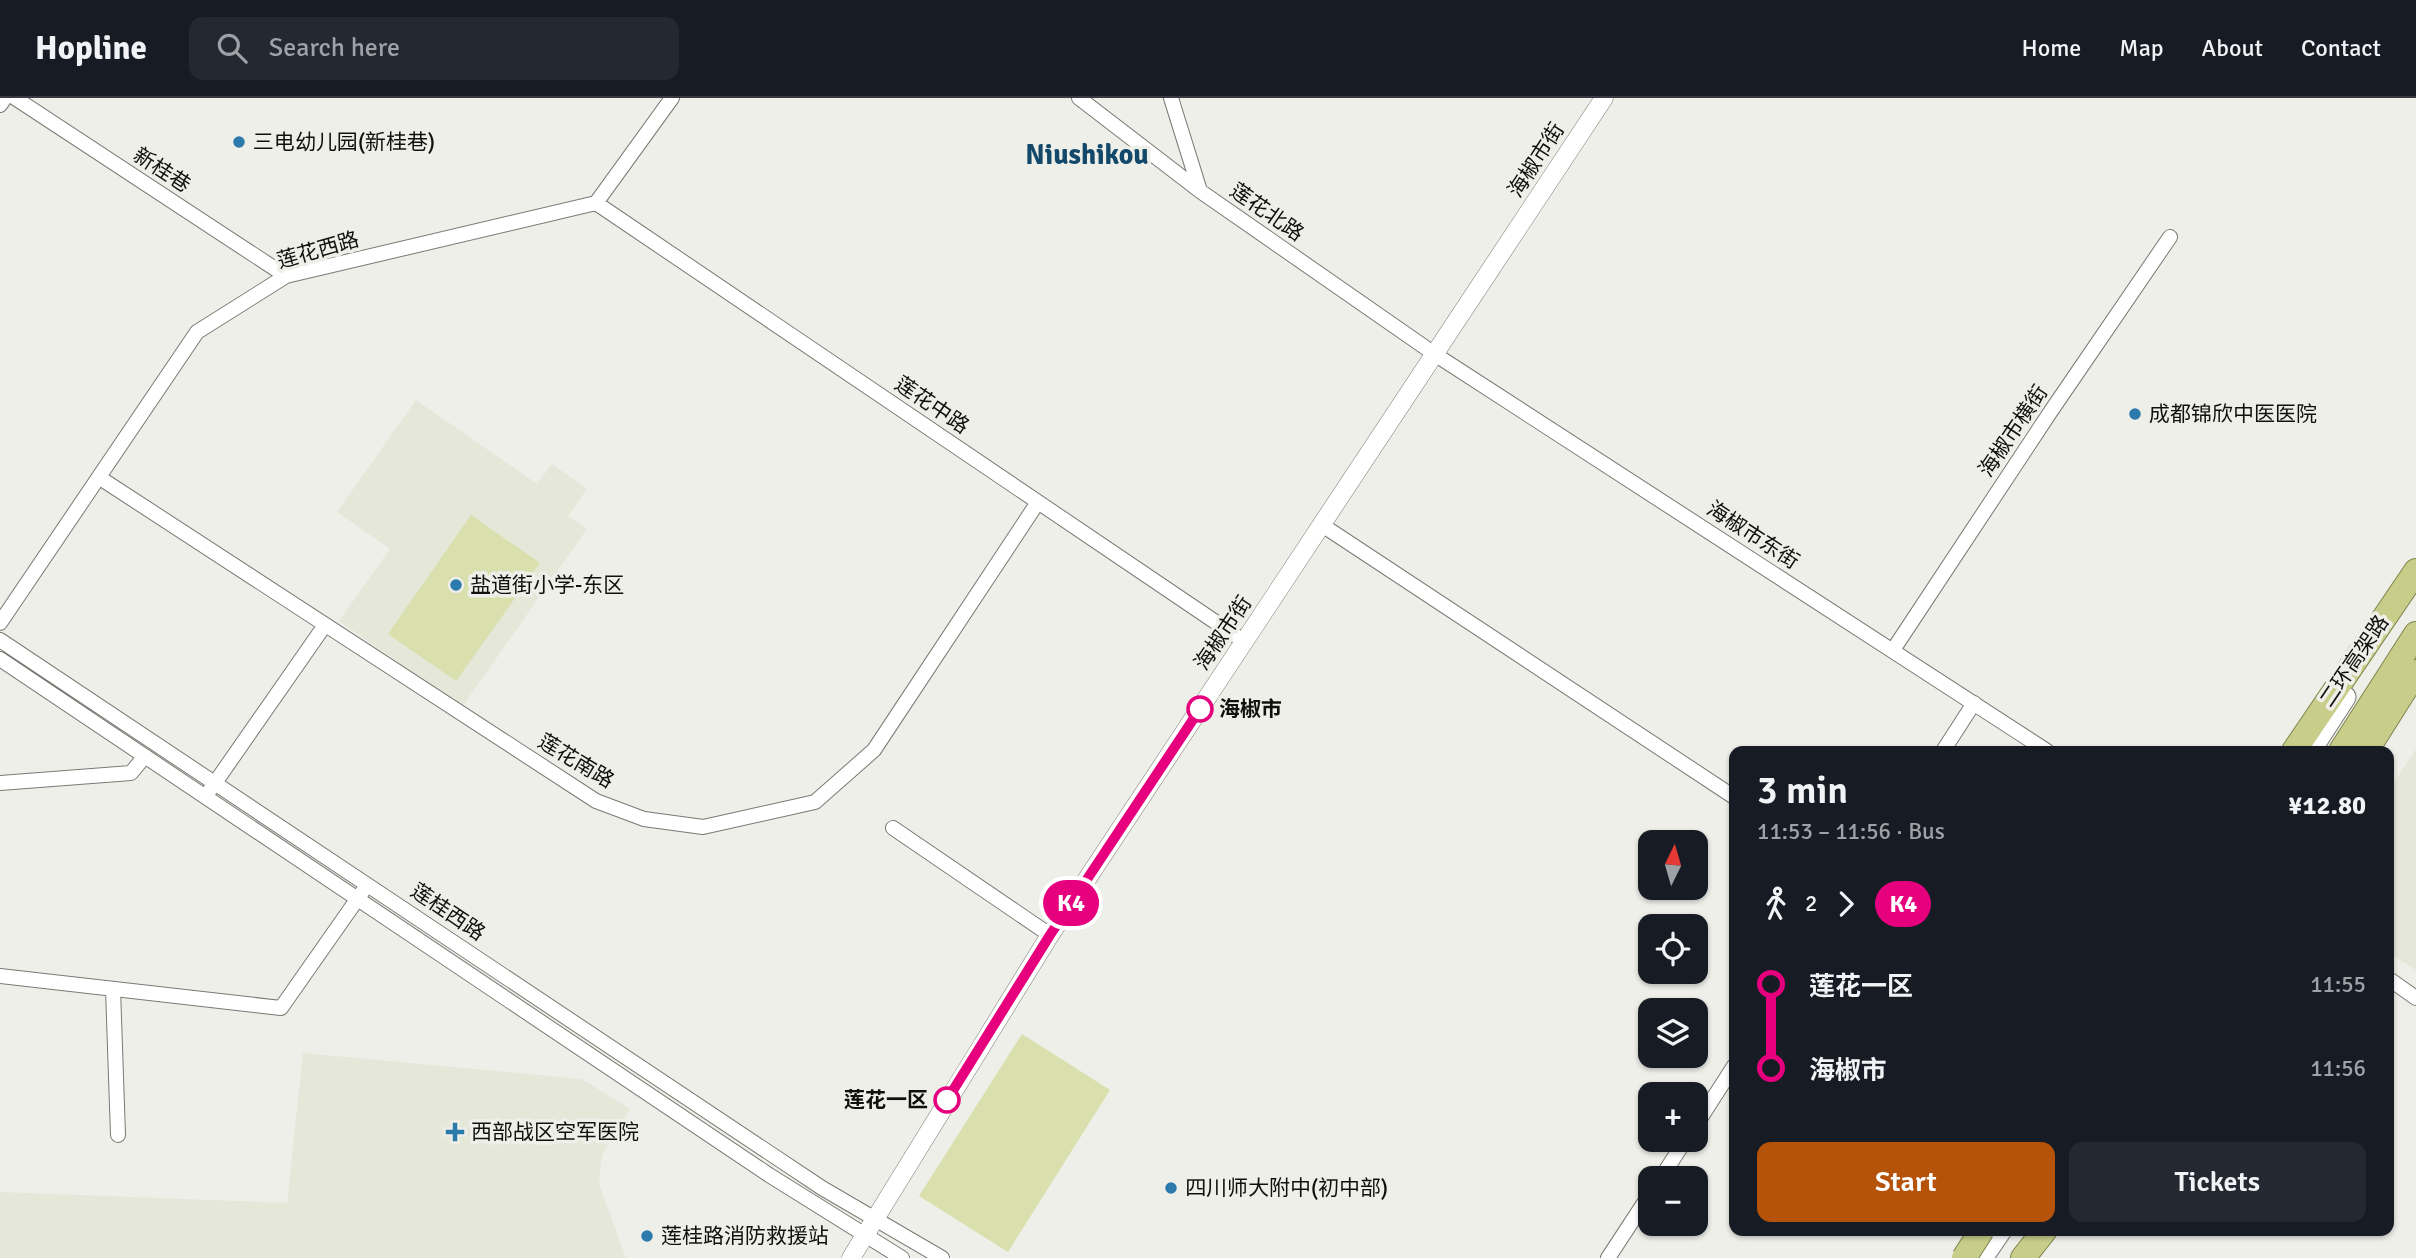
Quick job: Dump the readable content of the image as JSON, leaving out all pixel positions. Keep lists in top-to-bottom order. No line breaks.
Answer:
{"streets":{"highway":["二环高架路"],"street":["海椒市街","新桂巷","莲花北路","莲花西路","莲花中路","海椒市横街","海椒市东街","莲花南路","莲桂西路"]},"crossings":[["海椒市街","莲花北路"],["海椒市街","莲花中路"],["海椒市街","海椒市东街"],["海椒市街","莲桂西路"],["新桂巷","莲花西路"],["莲花北路","海椒市东街"],["莲花西路","莲花中路"],["莲花西路","莲花南路"],["莲花中路","莲花南路"],["海椒市横街","海椒市东街"]],"districts":["Niushikou"],"places":{"other":["三电幼儿园(新桂巷)","成都锦欣中医医院","盐道街小学-东区","海椒市","莲花一区","四川师大附中(初中部)","莲桂路消防救援站"],"health":["西部战区空军医院"]},"lines":["bus line K4"],"north":"top","page":{"header":"Hopline","search":"Search here","nav":["Home","Map","About","Contact"],"on_map":"K4","heading":["3 min","11:53 – 11:56 · Bus","¥12.80"],"map_buttons":["+","−"],"legs":["2","K4"],"list":[{"name":"莲花一区","value":"11:55"},{"name":"海椒市","value":"11:56"}],"buttons":["Start","Tickets"]}}
